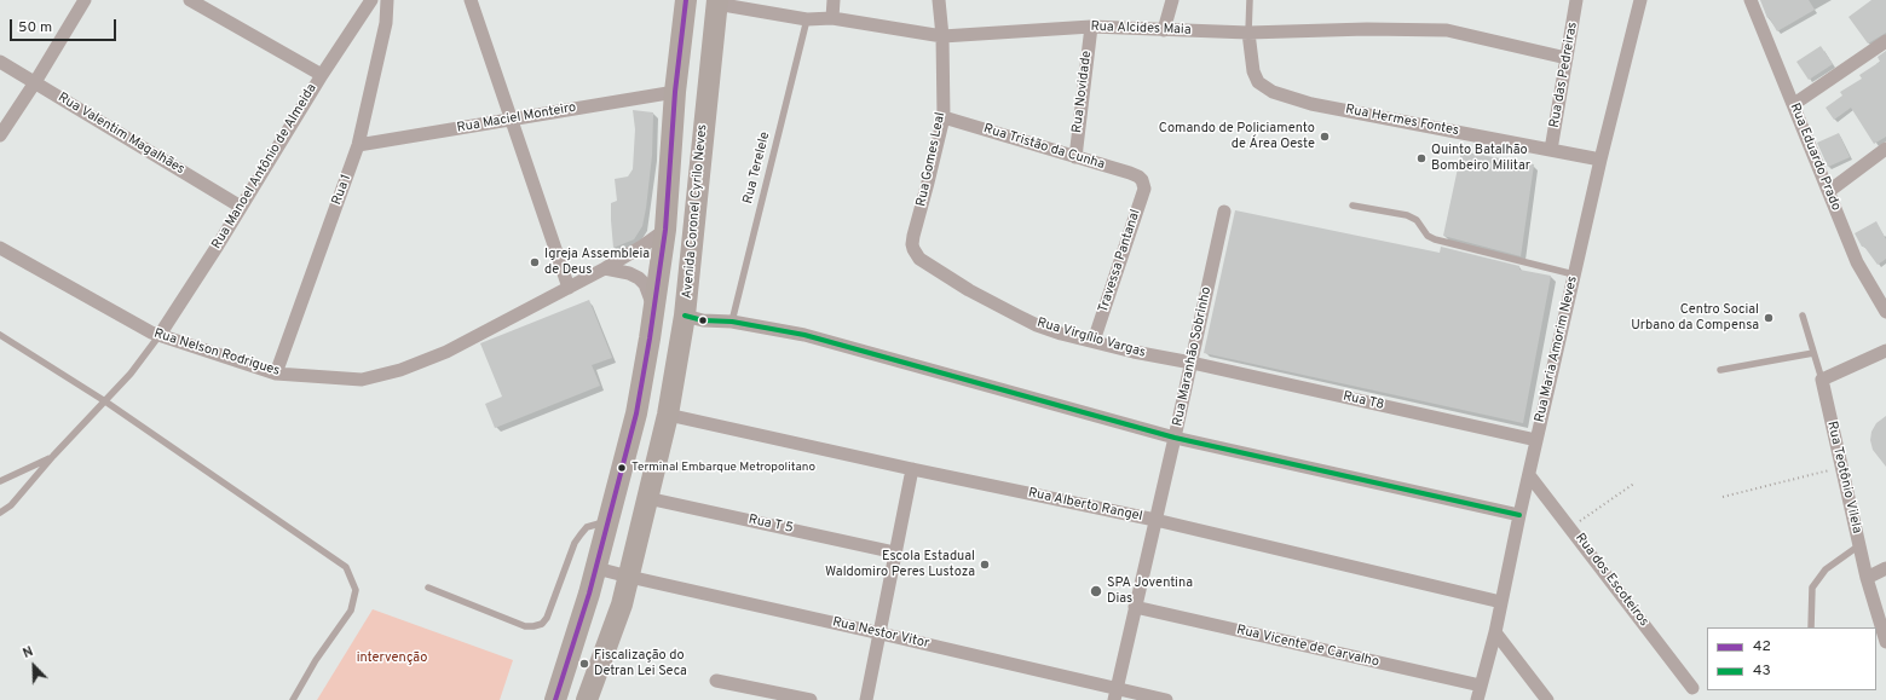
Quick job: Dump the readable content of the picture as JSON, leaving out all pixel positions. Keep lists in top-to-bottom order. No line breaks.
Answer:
{"streets":{"highway":["Avenida Coronel Cyrilo Neves"],"street":["Rua Alcides Maia","Rua das Pedreiras","Rua Novidade","Rua Maciel Monteiro","Rua Hermes Fontes","Rua Valentim Magalhães","Rua Tristão da Cunha","Rua Eduardo Prado","Rua Gomes Leal","Rua Manoel Antônio de Almeida","Rua 1","Travessa Pantanal","Rua Virgílio Vargas","Rua Maria Amorim Neves","Rua Nelson Rodrigues","Rua Maranhão Sobrinho","Rua T8","Rua Teotônio Vilela","Rua Alberto Rangel","Rua T 5","Rua dos Escoteiros","Rua Nestor Vitor","Rua Vicente de Carvalho"],"lane":["Rua Terelele"]},"crossings":[["Rua Alcides Maia","Rua das Pedreiras"],["Rua Alcides Maia","Rua Novidade"],["Rua Alcides Maia","Rua Hermes Fontes"],["Rua Alcides Maia","Rua Gomes Leal"],["Rua Alcides Maia","Rua Terelele"],["Rua Alcides Maia","Avenida Coronel Cyrilo Neves"],["Rua das Pedreiras","Rua Hermes Fontes"],["Rua Novidade","Rua Tristão da Cunha"],["Rua Maciel Monteiro","Rua 1"],["Rua Hermes Fontes","Rua Maria Amorim Neves"],["Rua Valentim Magalhães","Rua Manoel Antônio de Almeida"],["Rua Tristão da Cunha","Rua Gomes Leal"],["Rua Tristão da Cunha","Travessa Pantanal"],["Rua Gomes Leal","Rua Virgílio Vargas"],["Rua Manoel Antônio de Almeida","Rua Nelson Rodrigues"],["Rua 1","Rua Nelson Rodrigues"],["Avenida Coronel Cyrilo Neves","Rua Alberto Rangel"],["Avenida Coronel Cyrilo Neves","Rua T 5"],["Avenida Coronel Cyrilo Neves","Rua Nestor Vitor"],["Travessa Pantanal","Rua Virgílio Vargas"],["Rua Virgílio Vargas","Rua Maranhão Sobrinho"],["Rua Virgílio Vargas","Rua T8"],["Rua Maria Amorim Neves","Rua T8"],["Rua Maria Amorim Neves","Rua Alberto Rangel"],["Rua Maria Amorim Neves","Rua dos Escoteiros"],["Rua Maria Amorim Neves","Rua Vicente de Carvalho"],["Rua Maranhão Sobrinho","Rua T8"],["Rua Maranhão Sobrinho","Rua Alberto Rangel"],["Rua Maranhão Sobrinho","Rua Nestor Vitor"],["Rua Maranhão Sobrinho","Rua Vicente de Carvalho"]],"parks":["intervenção"],"places":["Comando de Policiamento de Área Oeste","Quinto Batalhão Bombeiro Militar","Igreja Assembleia de Deus","Centro Social Urbano da Compensa","Terminal Embarque Metropolitano","Escola Estadual Waldomiro Peres Lustoza","SPA Joventina Dias","Fiscalização do Detran Lei Seca"],"lines":["transit line 42","transit line 43"],"legend":["42","43"],"scale_bar":"50 m","north":"top left"}
